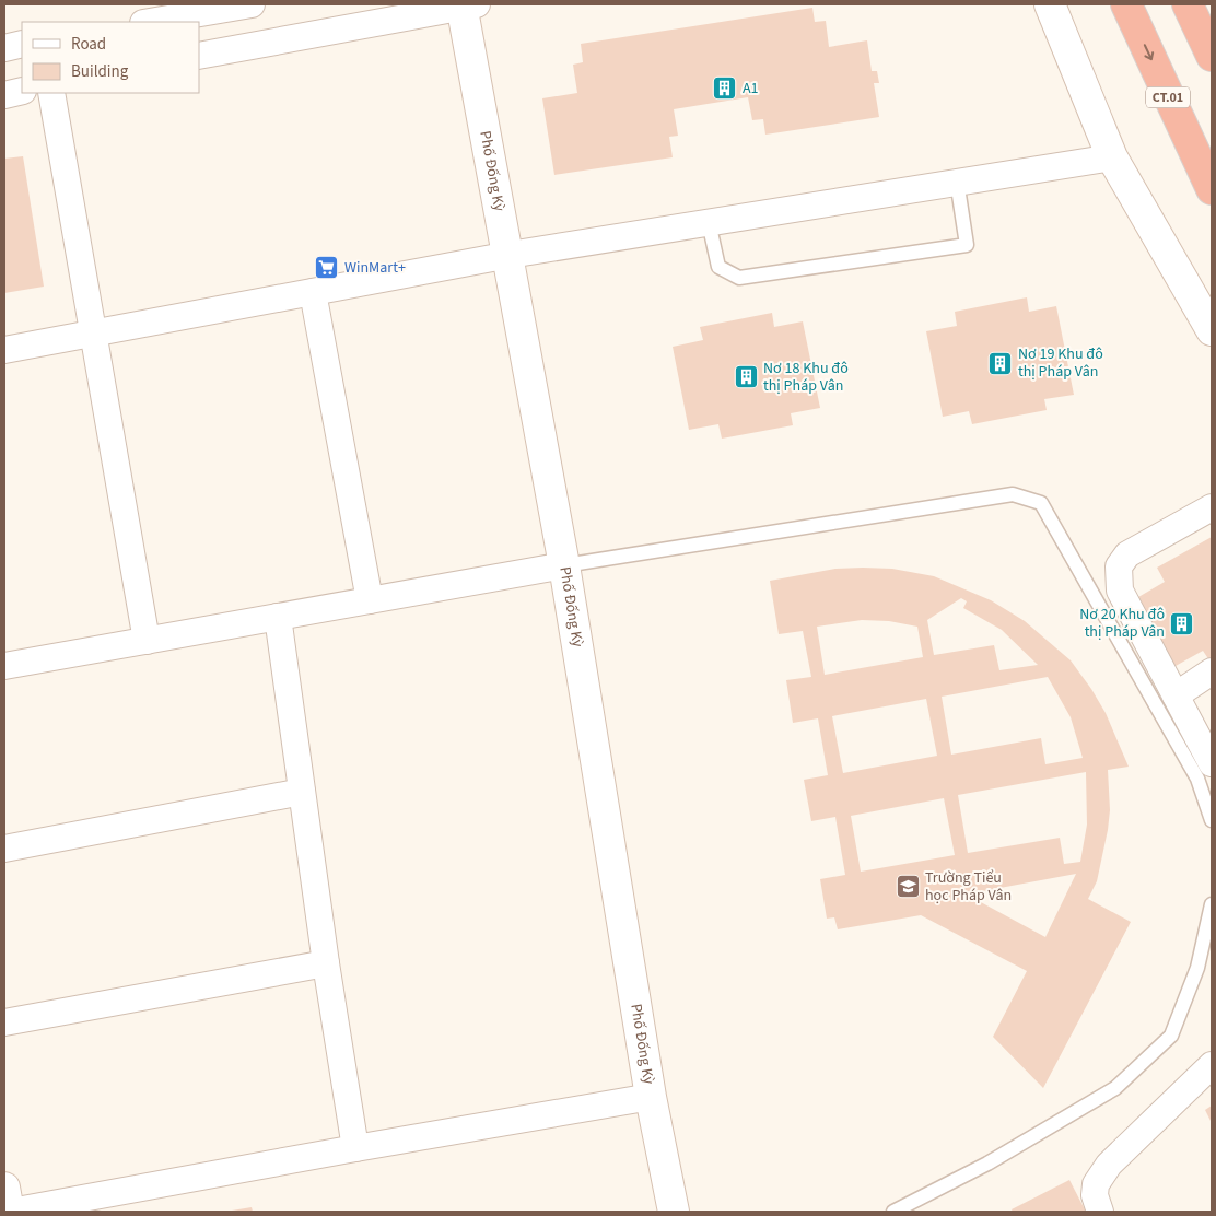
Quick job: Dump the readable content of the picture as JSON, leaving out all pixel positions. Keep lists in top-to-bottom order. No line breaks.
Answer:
{"streets":{"highway":["CT.01"],"street":["Phố Đống Kỳ"]},"places":{"building":["A1","Nơ 19 Khu đô thị Pháp Vân","Nơ 18 Khu đô thị Pháp Vân","Nơ 20 Khu đô thị Pháp Vân"],"supermarket":["WinMart+"],"school or university":["Trường Tiểu học Pháp Vân"]},"legend":["Road","Building"]}
